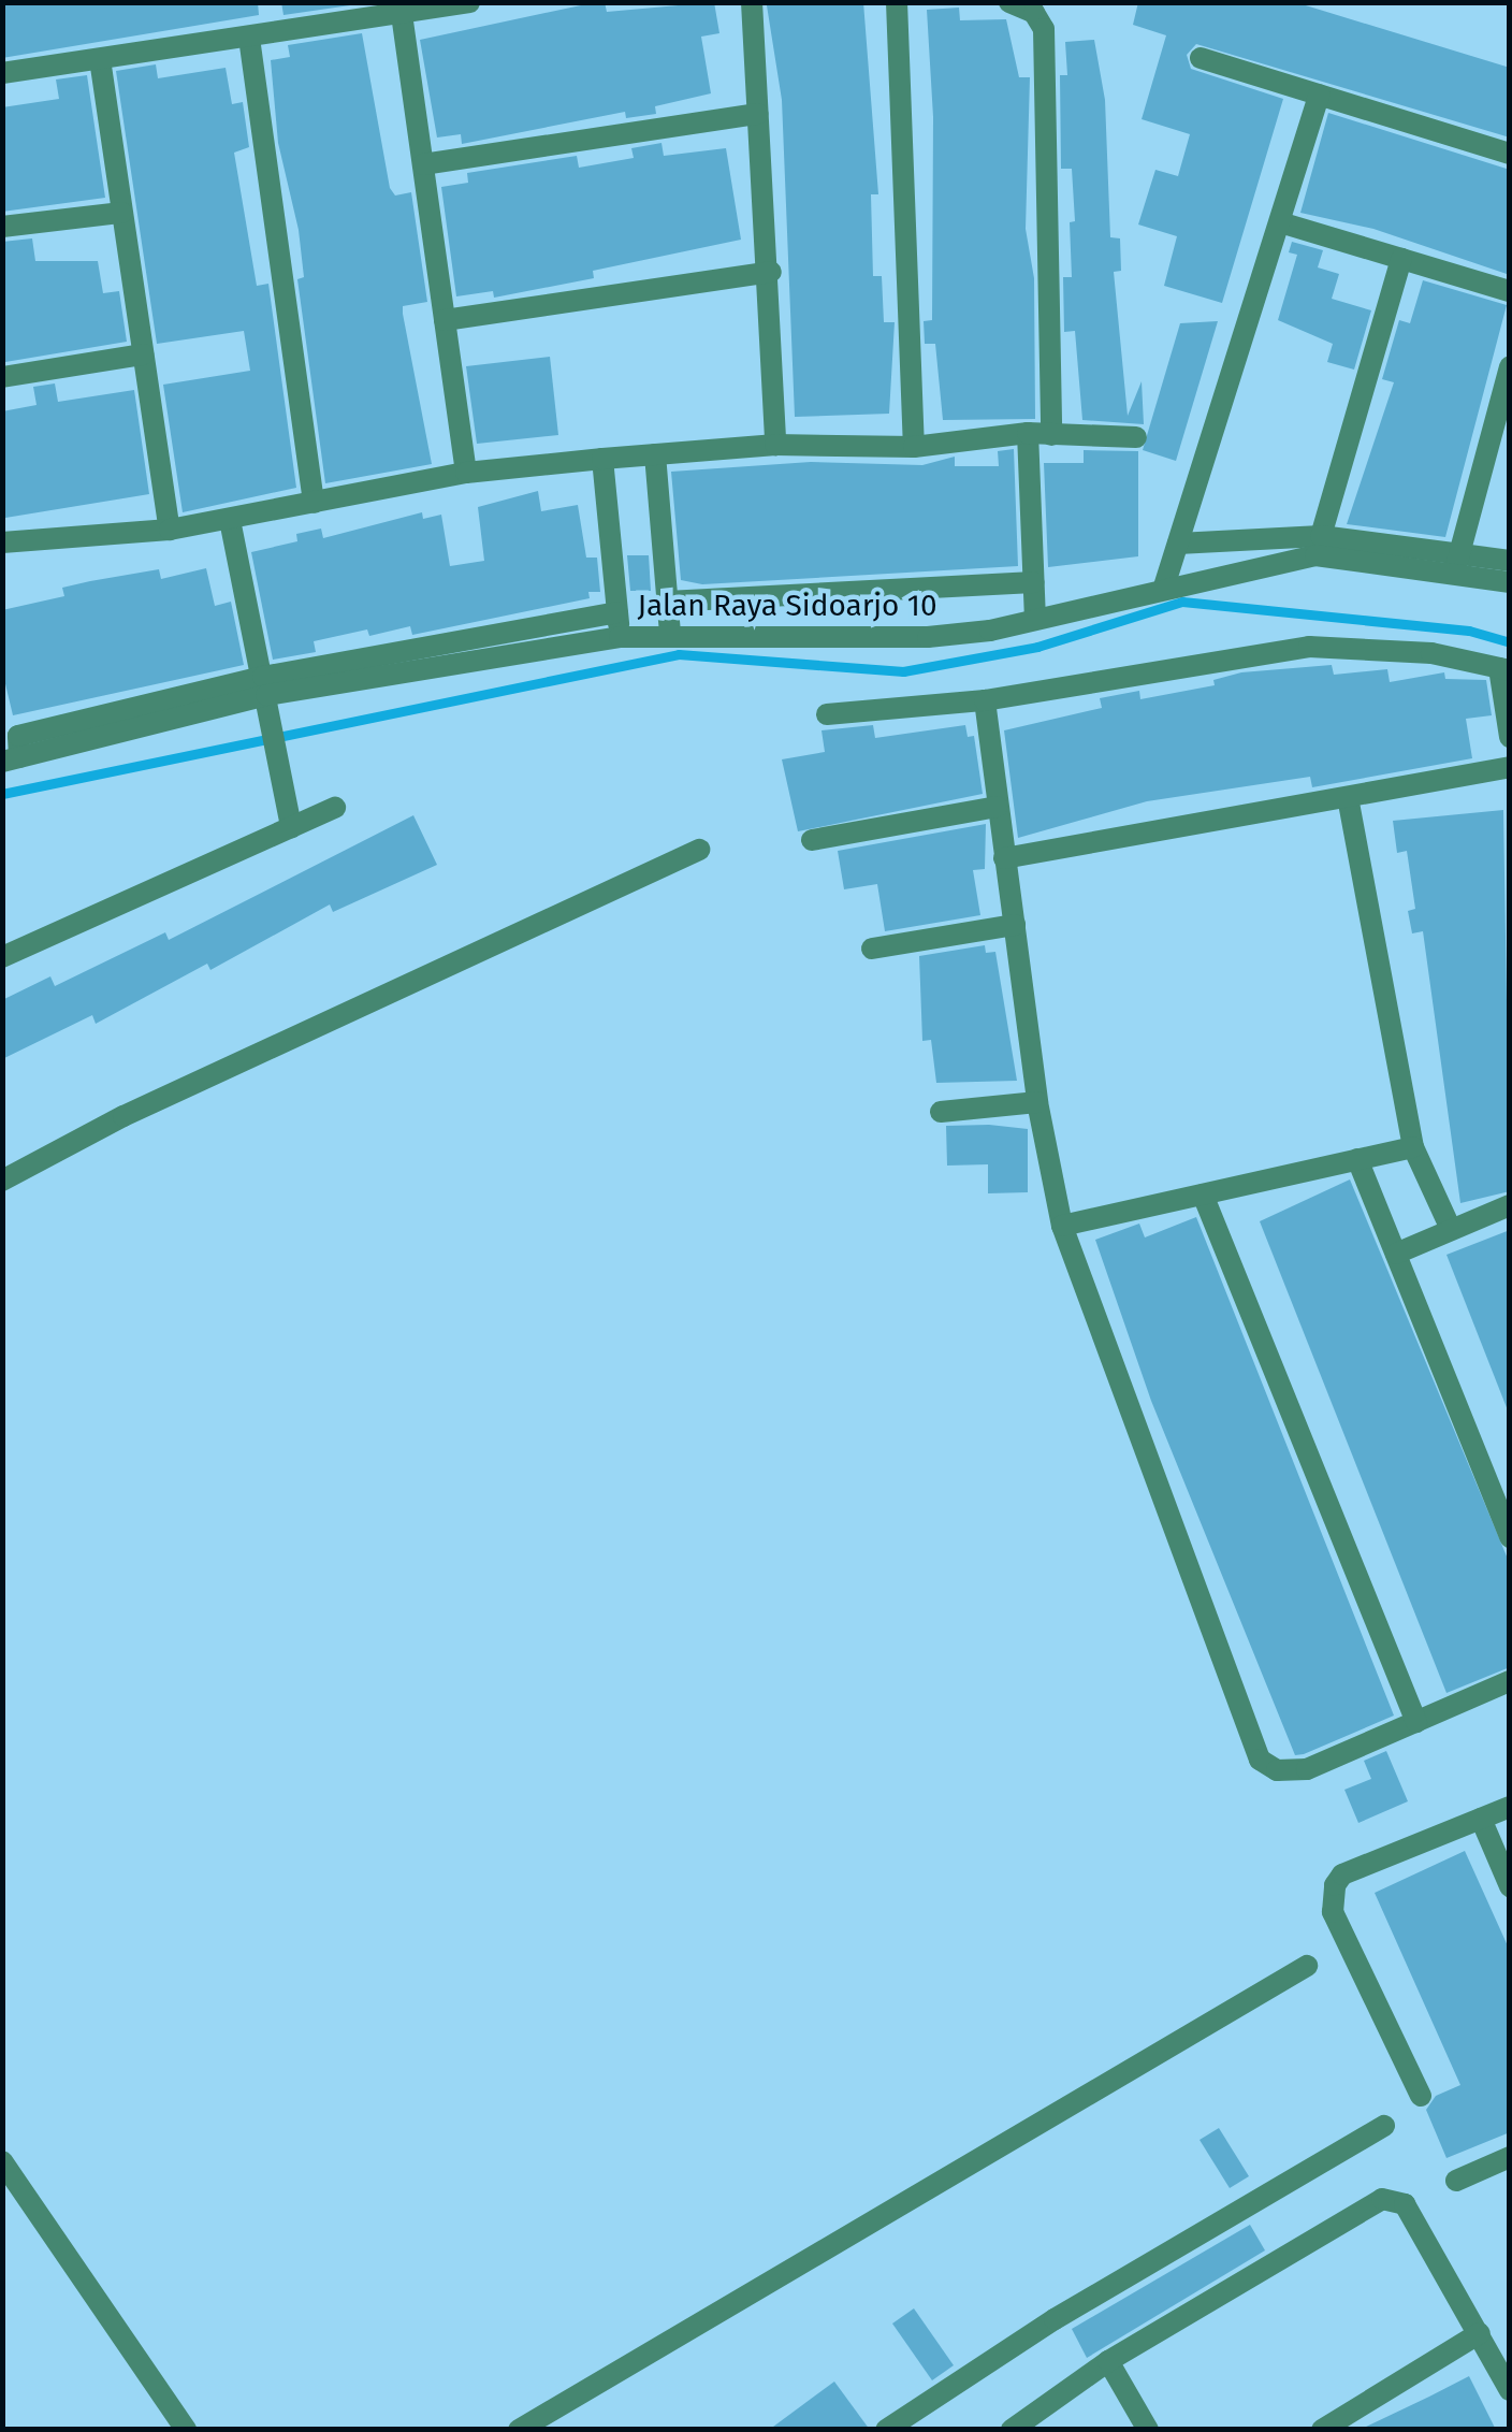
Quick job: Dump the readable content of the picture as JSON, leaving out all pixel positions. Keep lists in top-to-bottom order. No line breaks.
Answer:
{"streets":{"street":["Jalan Raya Sidoarjo 10"]}}
